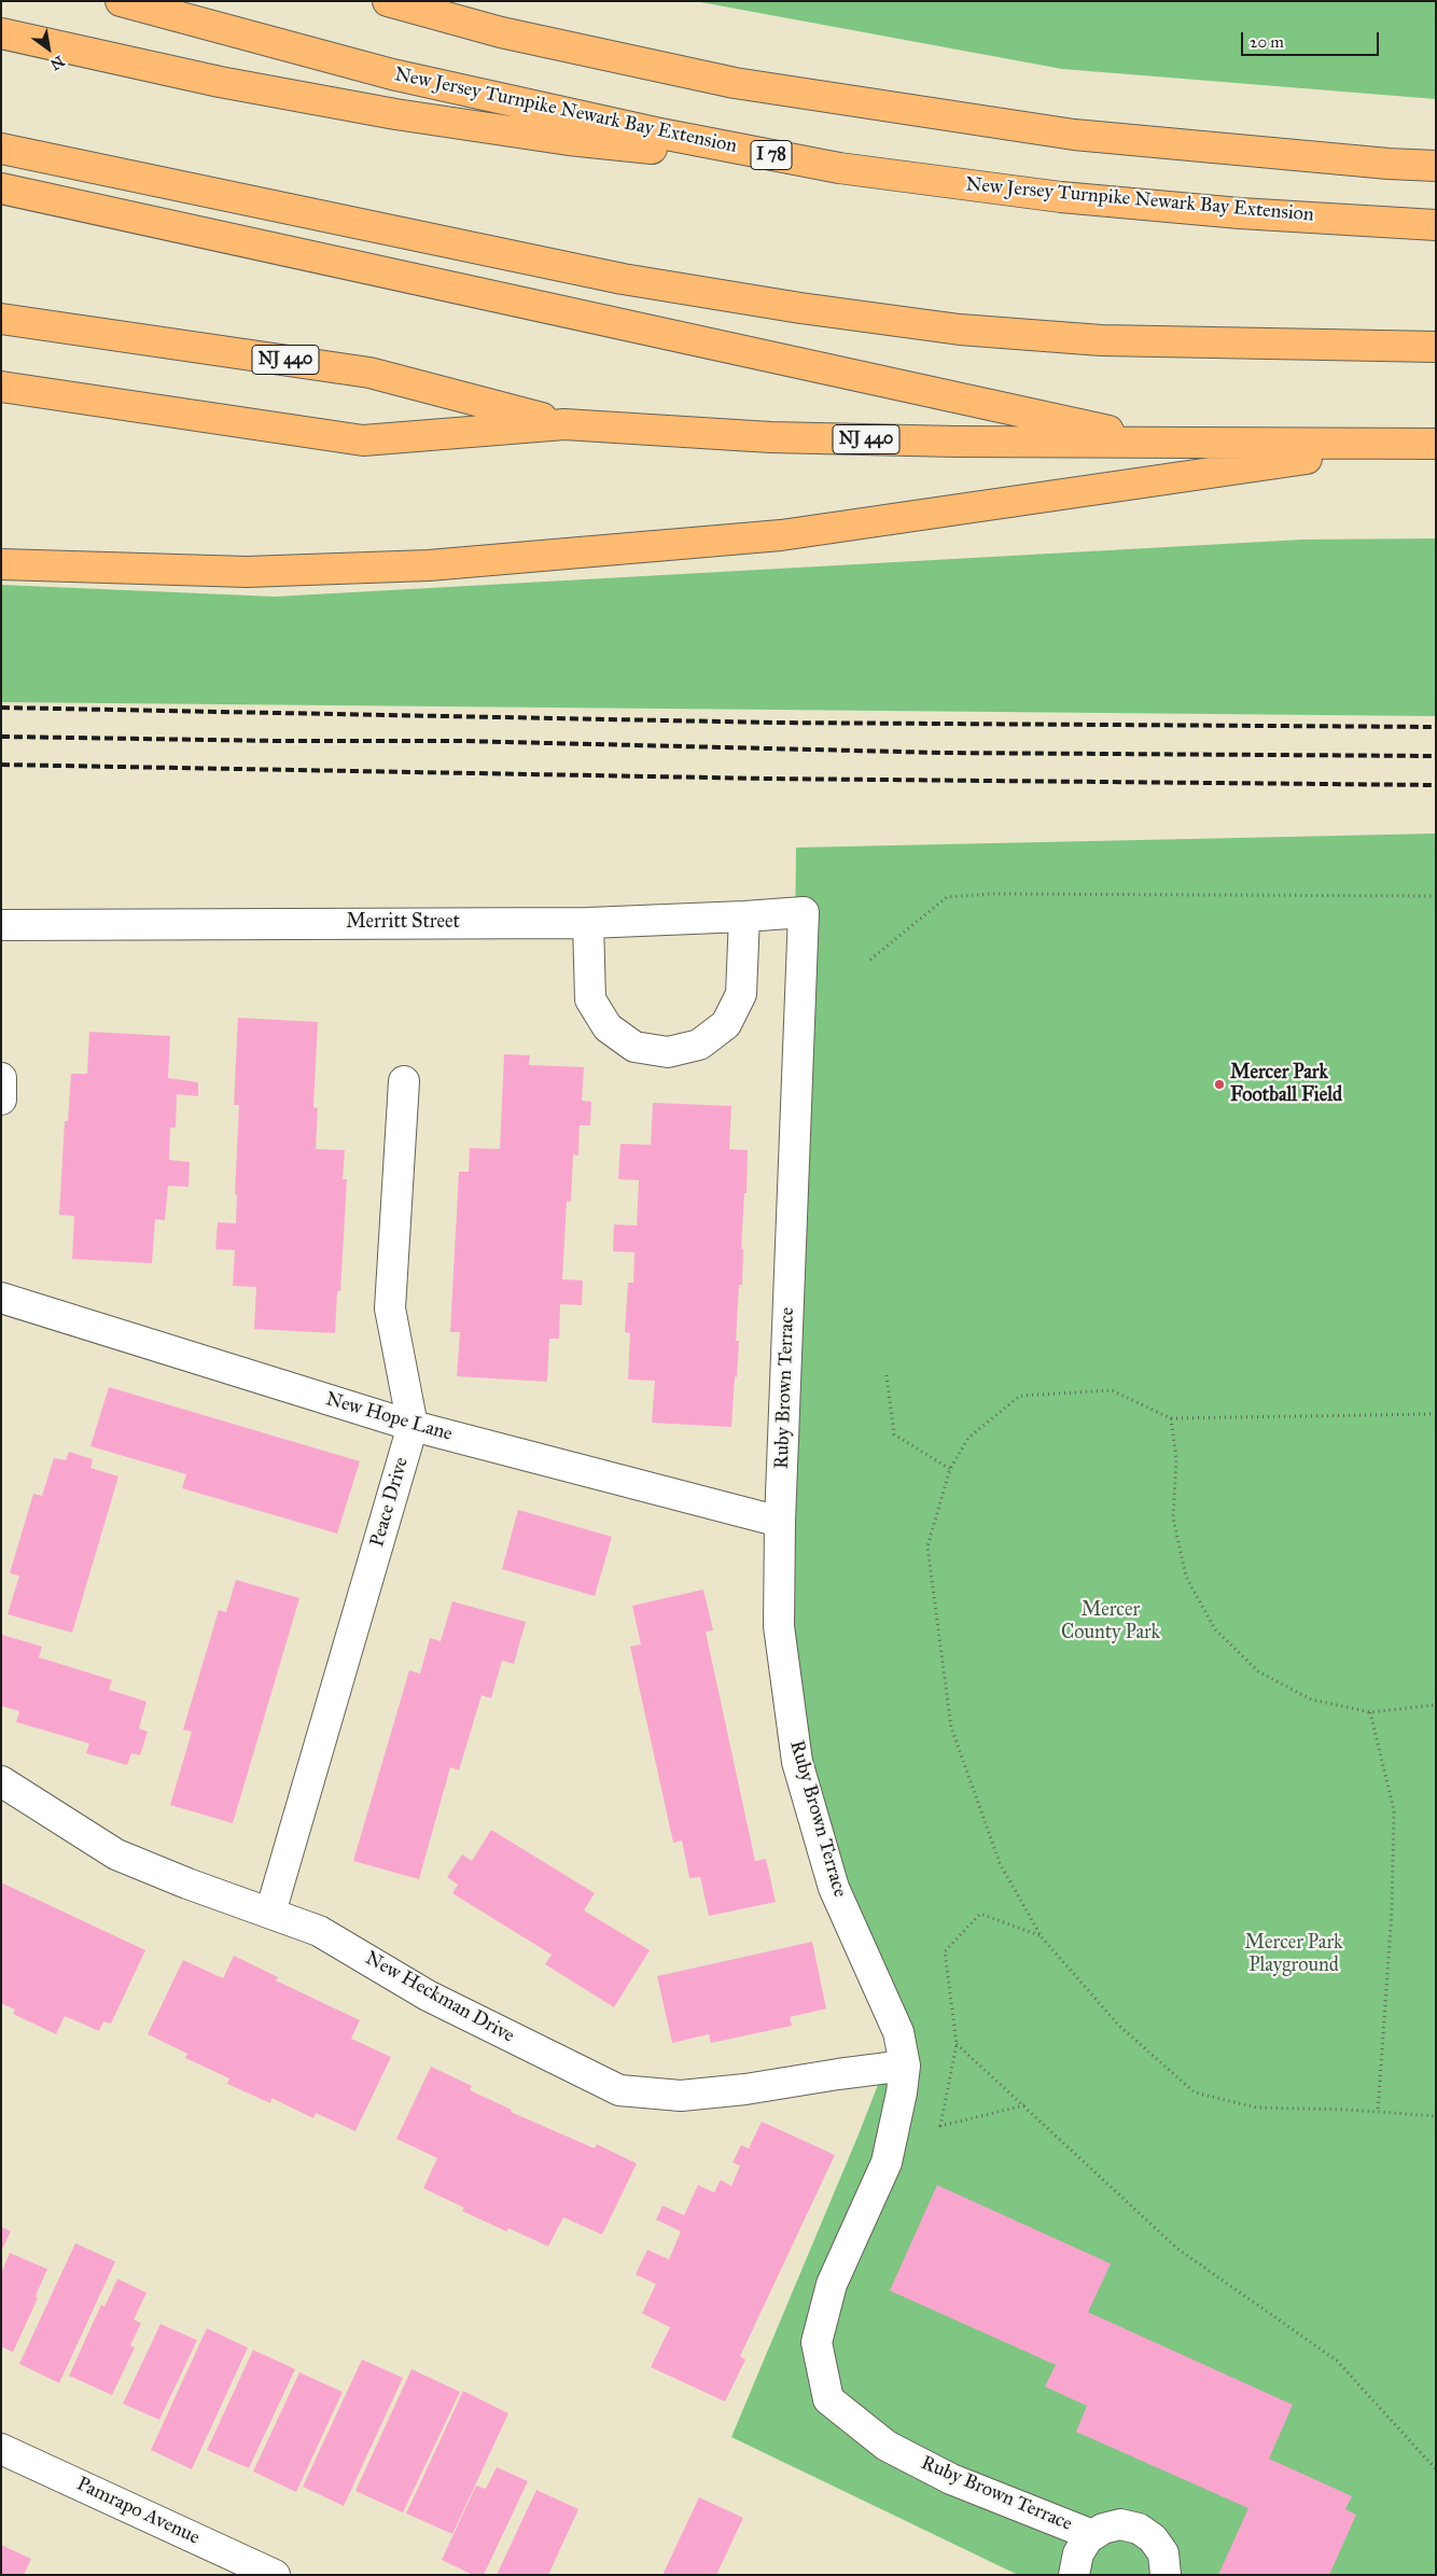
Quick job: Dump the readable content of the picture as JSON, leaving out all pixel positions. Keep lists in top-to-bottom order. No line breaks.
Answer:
{"streets":{"highway":["New Jersey Turnpike Newark Bay Extension","I 78","NJ 440"],"street":["Merritt Street","Ruby Brown Terrace","New Hope Lane","Peace Drive","New Heckman Drive","Pamrapo Avenue"]},"crossings":[["Merritt Street","Ruby Brown Terrace"],["Ruby Brown Terrace","New Hope Lane"],["Ruby Brown Terrace","New Heckman Drive"],["New Hope Lane","Peace Drive"],["Peace Drive","New Heckman Drive"]],"parks":["Mercer County Park","Mercer Park Playground"],"places":["Mercer Park Football Field"],"scale_bar":"20 m","north":"bottom right"}
